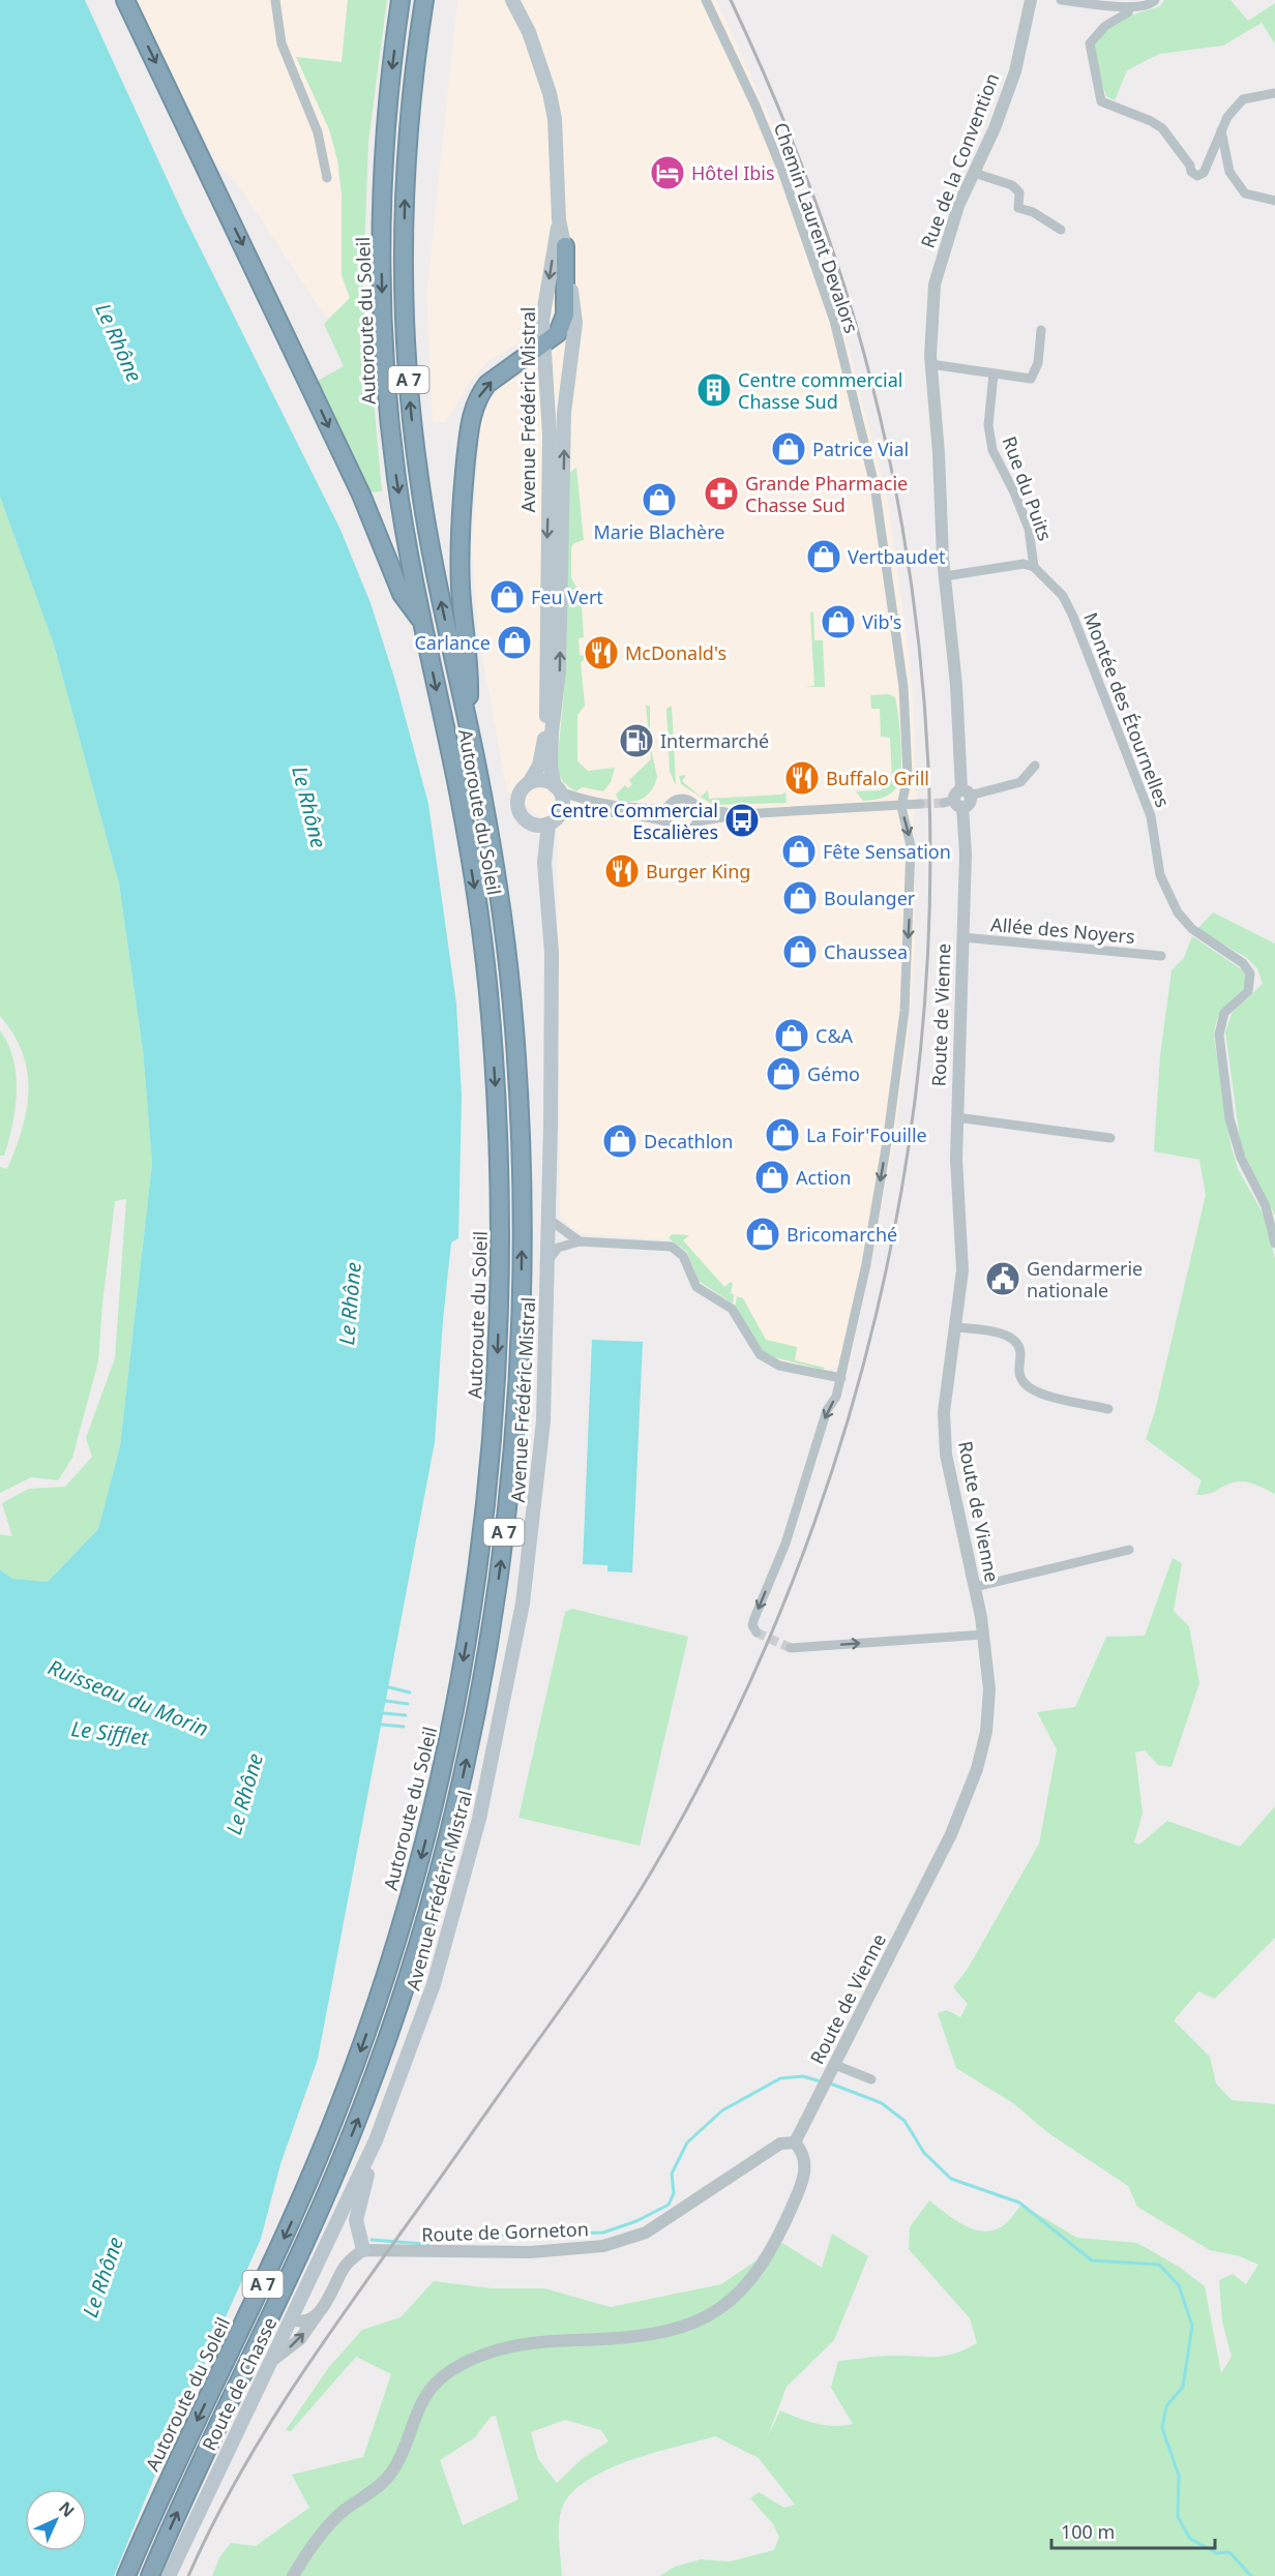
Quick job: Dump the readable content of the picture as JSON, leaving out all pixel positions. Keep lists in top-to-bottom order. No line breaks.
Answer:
{"streets":{"highway":["Autoroute du Soleil","A 7"],"main road":["Avenue Frédéric Mistral","Route de Chasse"],"street":["Rue de la Convention","Chemin Laurent Devalors","Rue du Puits","Montée des Étournelles","Allée des Noyers","Route de Vienne","Route de Gorneton"]},"crossings":[["Rue de la Convention","Route de Vienne"],["Avenue Frédéric Mistral","Route de Chasse"],["Rue du Puits","Montée des Étournelles"],["Allée des Noyers","Route de Vienne"],["Route de Vienne","Route de Gorneton"]],"water":["Le Rhône","Ruisseau du Morin","Le Sifflet"],"places":{"hotel":["Hôtel Ibis"],"building":["Centre commercial Chasse Sud"],"shop":["Patrice Vial","Marie Blachère","Vertbaudet","Feu Vert","Vib's","Carlance","Fête Sensation","Boulanger","Chaussea","C&A","Gémo","La Foir'Fouille","Decathlon","Action","Bricomarché"],"pharmacy":["Grande Pharmacie Chasse Sud"],"restaurant":["McDonald's","Buffalo Grill","Burger King"],"fuel station":["Intermarché"],"bus stop":["Centre Commercial Escalières"],"public building":["Gendarmerie nationale"]},"scale_bar":"100 m","north":"top right"}
